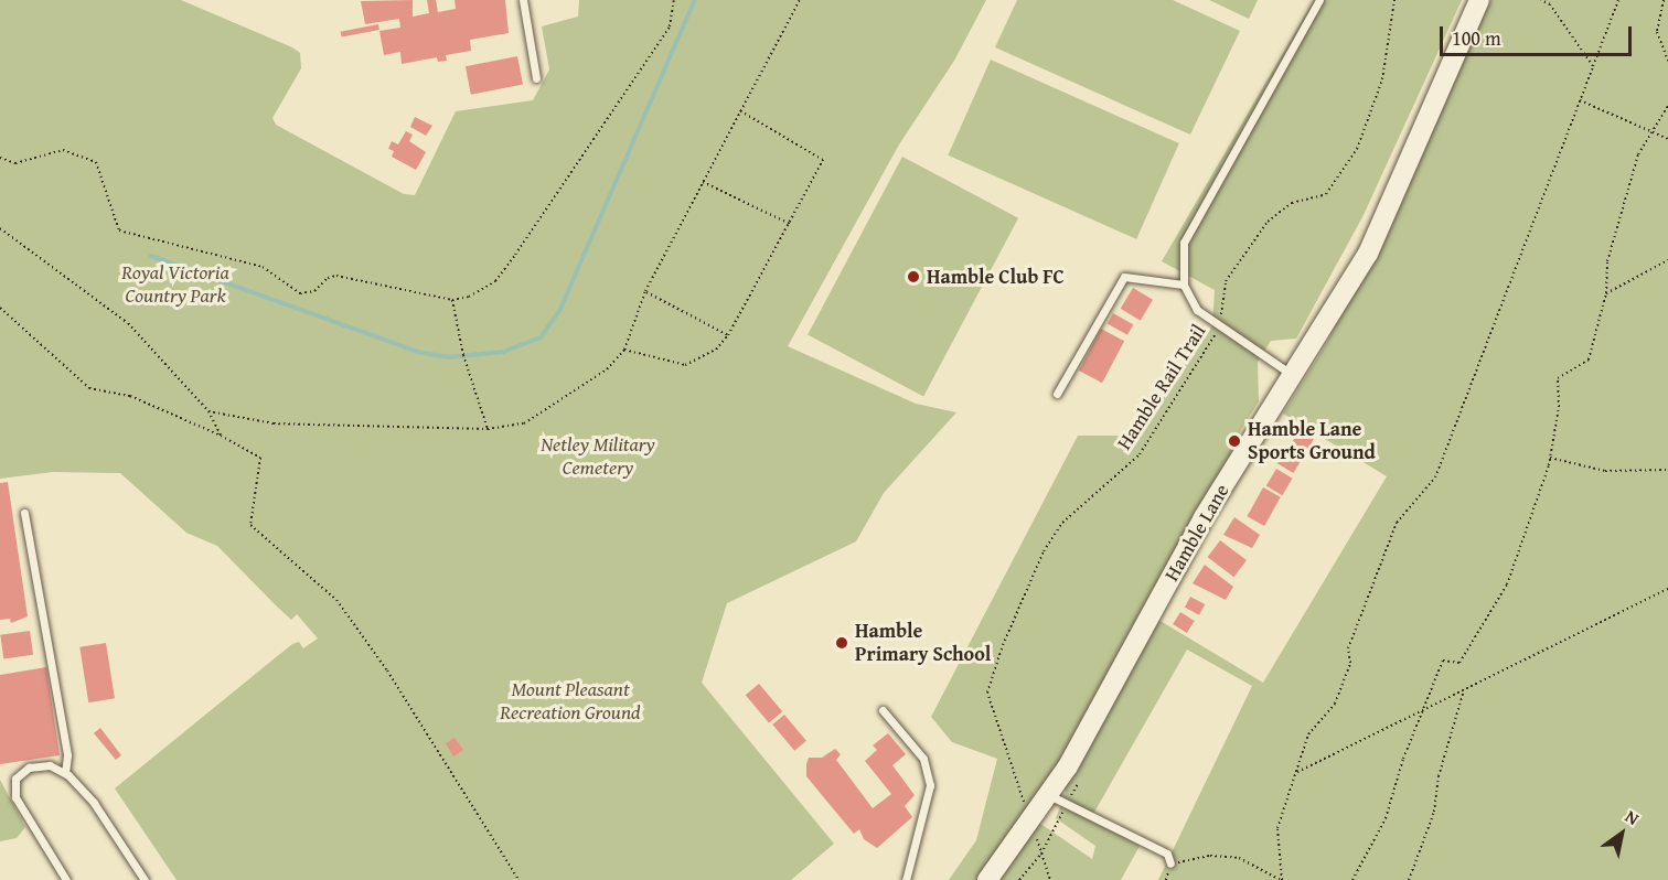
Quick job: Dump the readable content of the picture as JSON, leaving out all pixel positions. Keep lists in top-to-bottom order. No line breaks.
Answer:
{"streets":{"main road":["Hamble Lane"],"path":["Hamble Rail Trail"]},"crossings":[["Hamble Rail Trail","Hamble Lane"]],"parks":["Royal Victoria Country Park","Netley Military Cemetery","Mount Pleasant Recreation Ground"],"places":["Hamble Club FC","Hamble Lane Sports Ground","Hamble Primary School"],"scale_bar":"100 m","north":"top right"}
